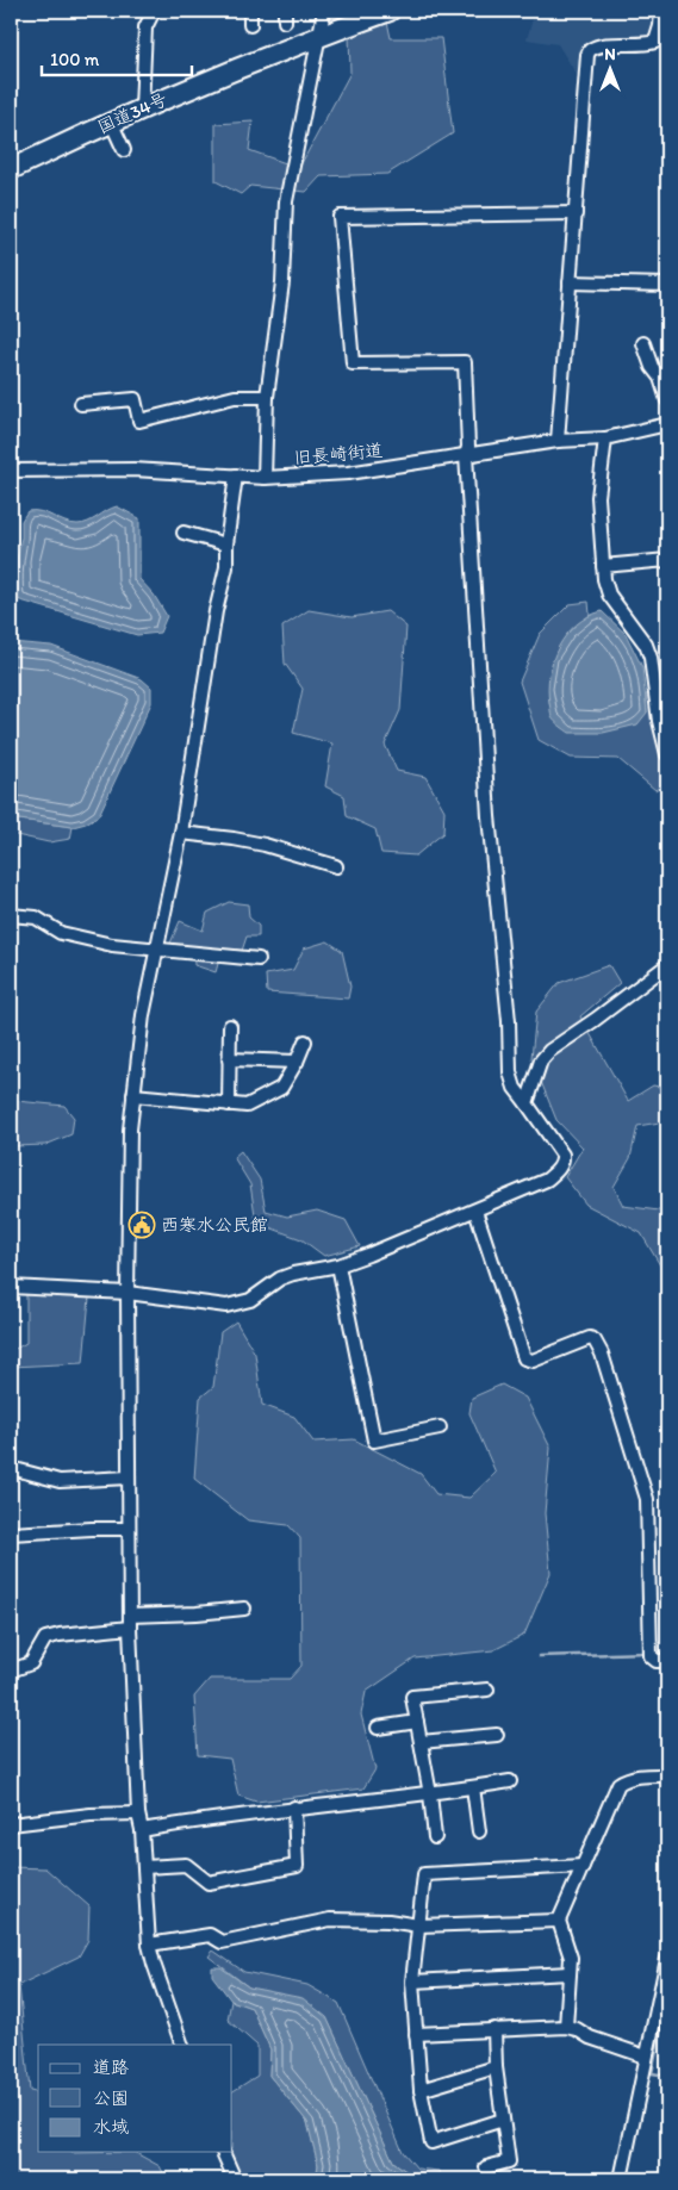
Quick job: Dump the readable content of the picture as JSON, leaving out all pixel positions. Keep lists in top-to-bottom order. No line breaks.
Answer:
{"streets":{"highway":["国道34号"],"street":["旧長崎街道"]},"places":{"public building":["西寒水公民館"]},"legend":["道路","公園","水域"],"scale_bar":"100 m","north":"top"}
